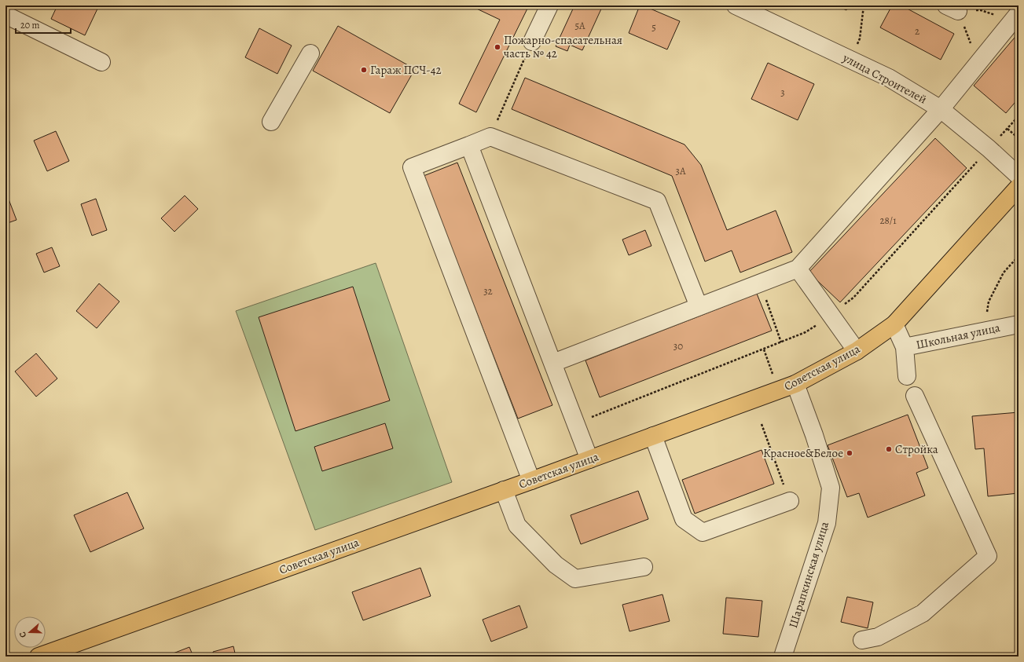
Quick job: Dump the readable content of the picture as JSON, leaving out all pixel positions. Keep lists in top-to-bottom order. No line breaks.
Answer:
{"streets":{"main road":["Советская улица"],"street":["улица Строителей","Школьная улица","Шарапкинская улица"]},"crossings":[["Школьная улица","Советская улица"],["Советская улица","Шарапкинская улица"]],"places":["Пожарно-спасательная часть № 42","Гараж ПСЧ-42","Стройка","Красное&Белое"],"house_numbers":["5А","5","2","3","3А","28/1","32","30"],"scale_bar":"20 m","north":"left"}
